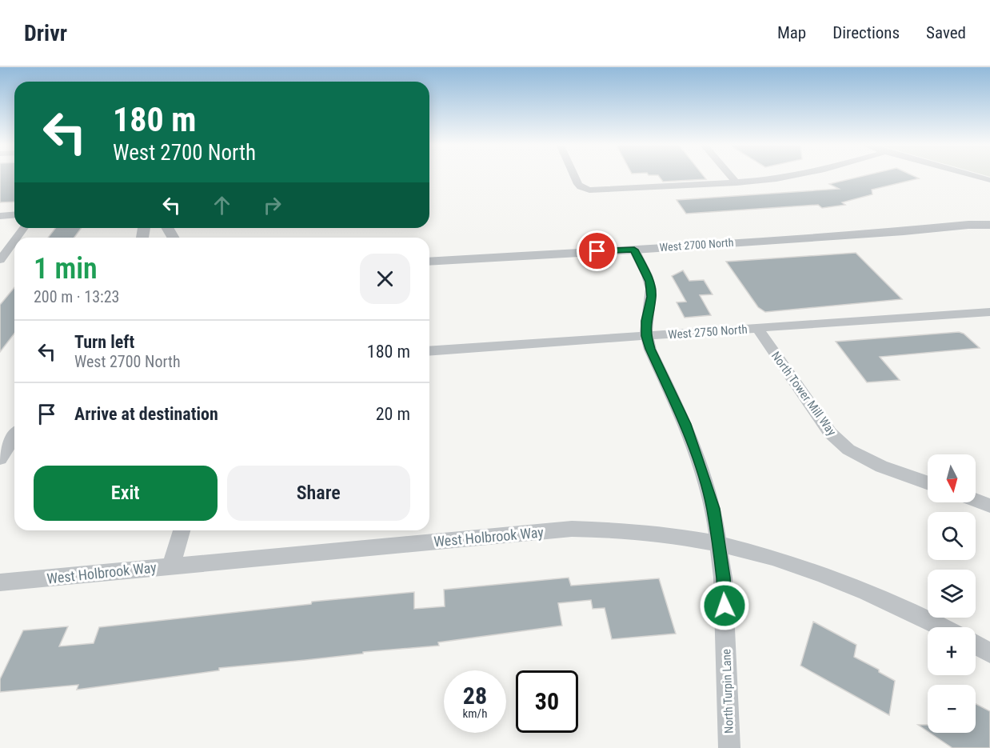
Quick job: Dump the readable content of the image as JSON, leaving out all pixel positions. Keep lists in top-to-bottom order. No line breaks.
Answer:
{"streets":{"street":["West 2700 North","West 2750 North","North Tower Mill Way","West Holbrook Way","North Turpin Lane"]},"crossings":[["West 2700 North","North Turpin Lane"],["West 2750 North","North Tower Mill Way"],["West 2750 North","North Turpin Lane"],["West Holbrook Way","North Turpin Lane"]],"north":"bottom","page":{"header":"Drivr","nav":["Map","Directions","Saved"],"turn":["180 m","West 2700 North"],"heading":["1 min","200 m · 13:23"],"list":[{"name":"Turn left","note":"West 2700 North","value":"180 m"},{"name":"Arrive at destination","value":"20 m"}],"map_buttons":["+","−"],"buttons":["Exit","Share"],"speed":"28 km/h","limit":"30"}}
